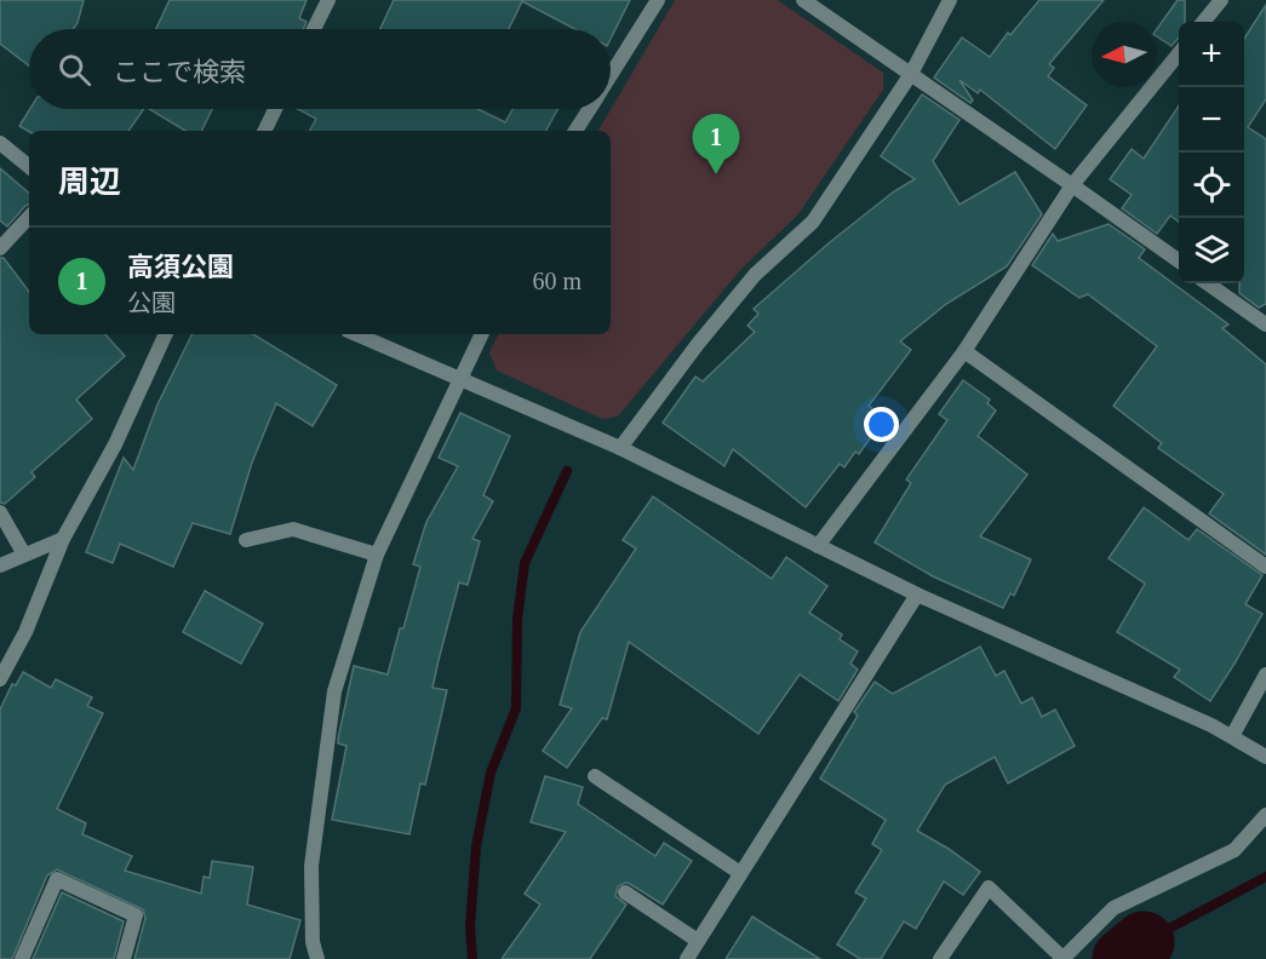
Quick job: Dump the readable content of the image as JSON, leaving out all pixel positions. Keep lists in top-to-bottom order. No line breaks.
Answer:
{"north":"left","page":{"map_buttons":["+","−"],"search":"ここで検索","pins":"1","heading":"周辺","list":[{"mark":"1","name":"高須公園","note":"公園","value":"60 m"}]}}
